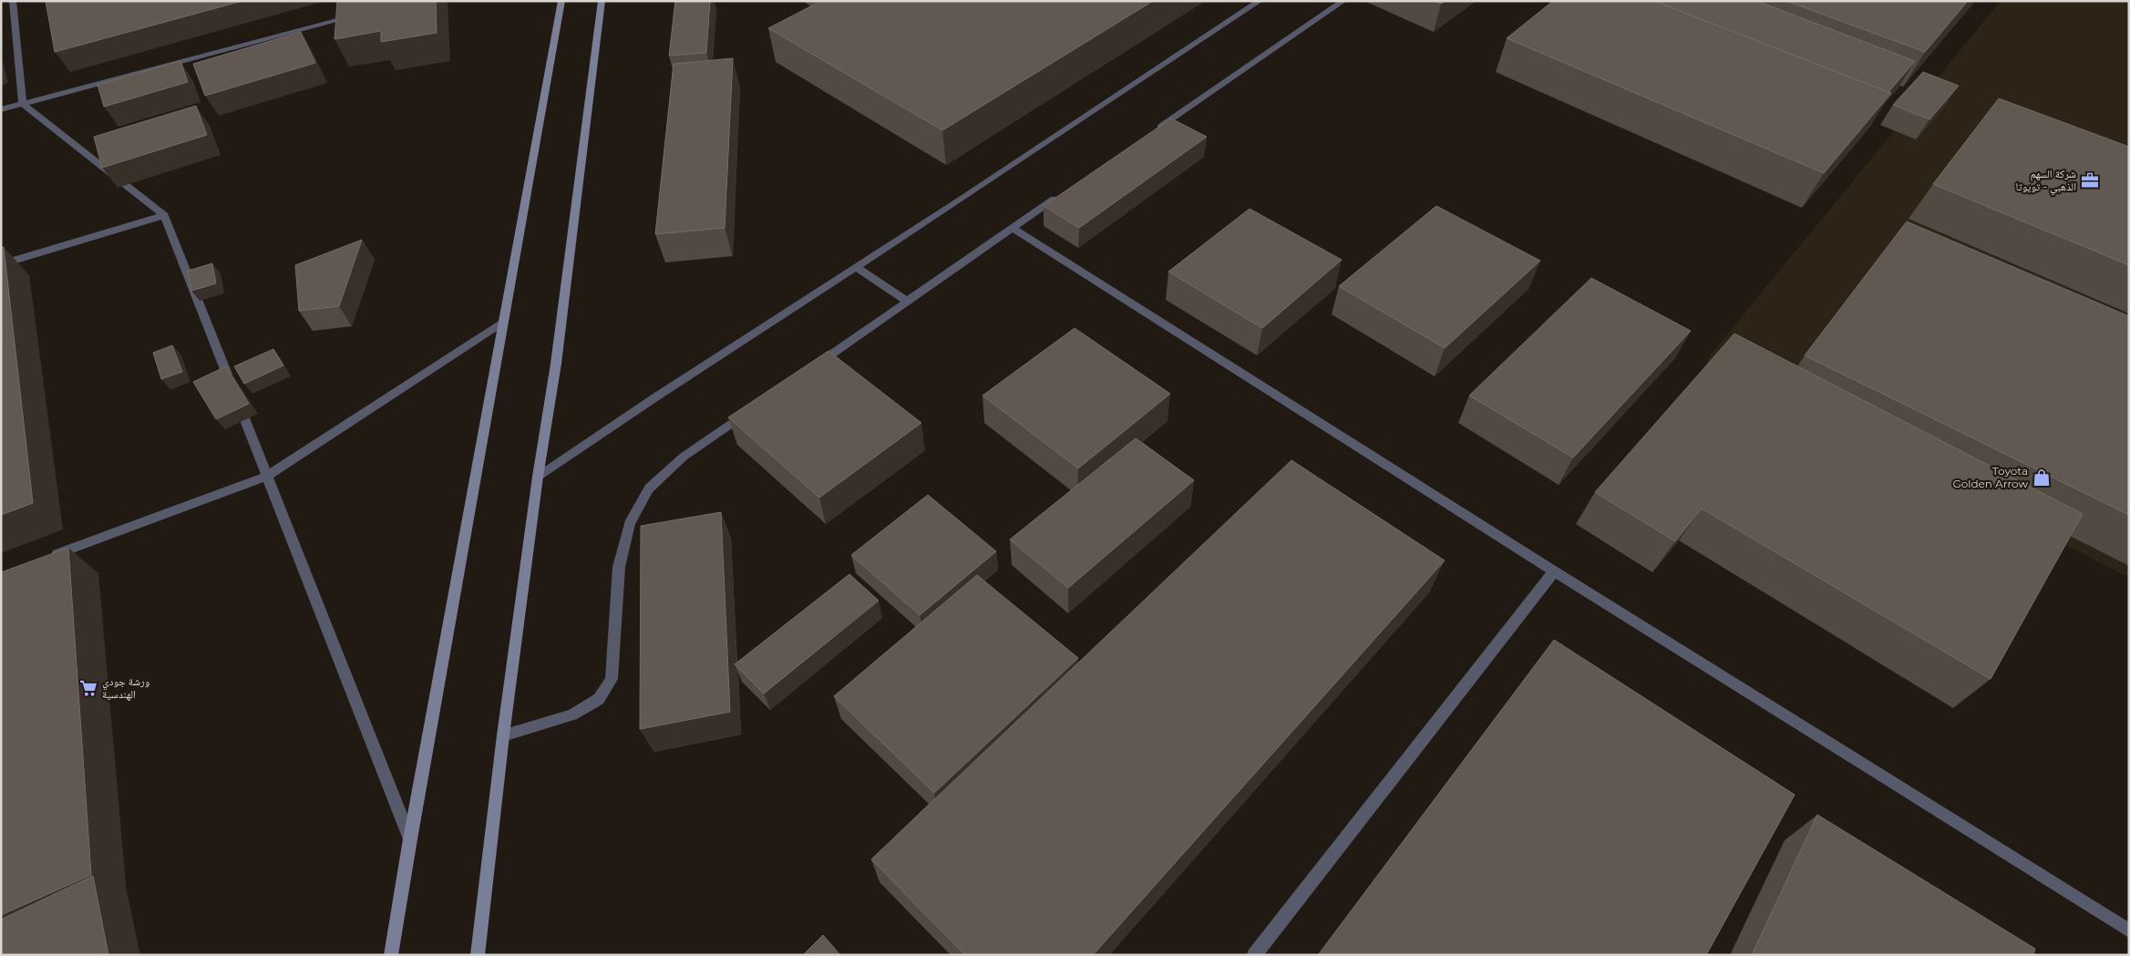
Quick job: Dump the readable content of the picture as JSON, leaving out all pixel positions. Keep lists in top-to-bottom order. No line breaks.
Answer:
{"places":{"office":["شركة السهم الذهبي - تويوتا"],"shop":["Toyota Golden Arrow"],"supermarket":["ورشة جودي الهندسية"]}}
